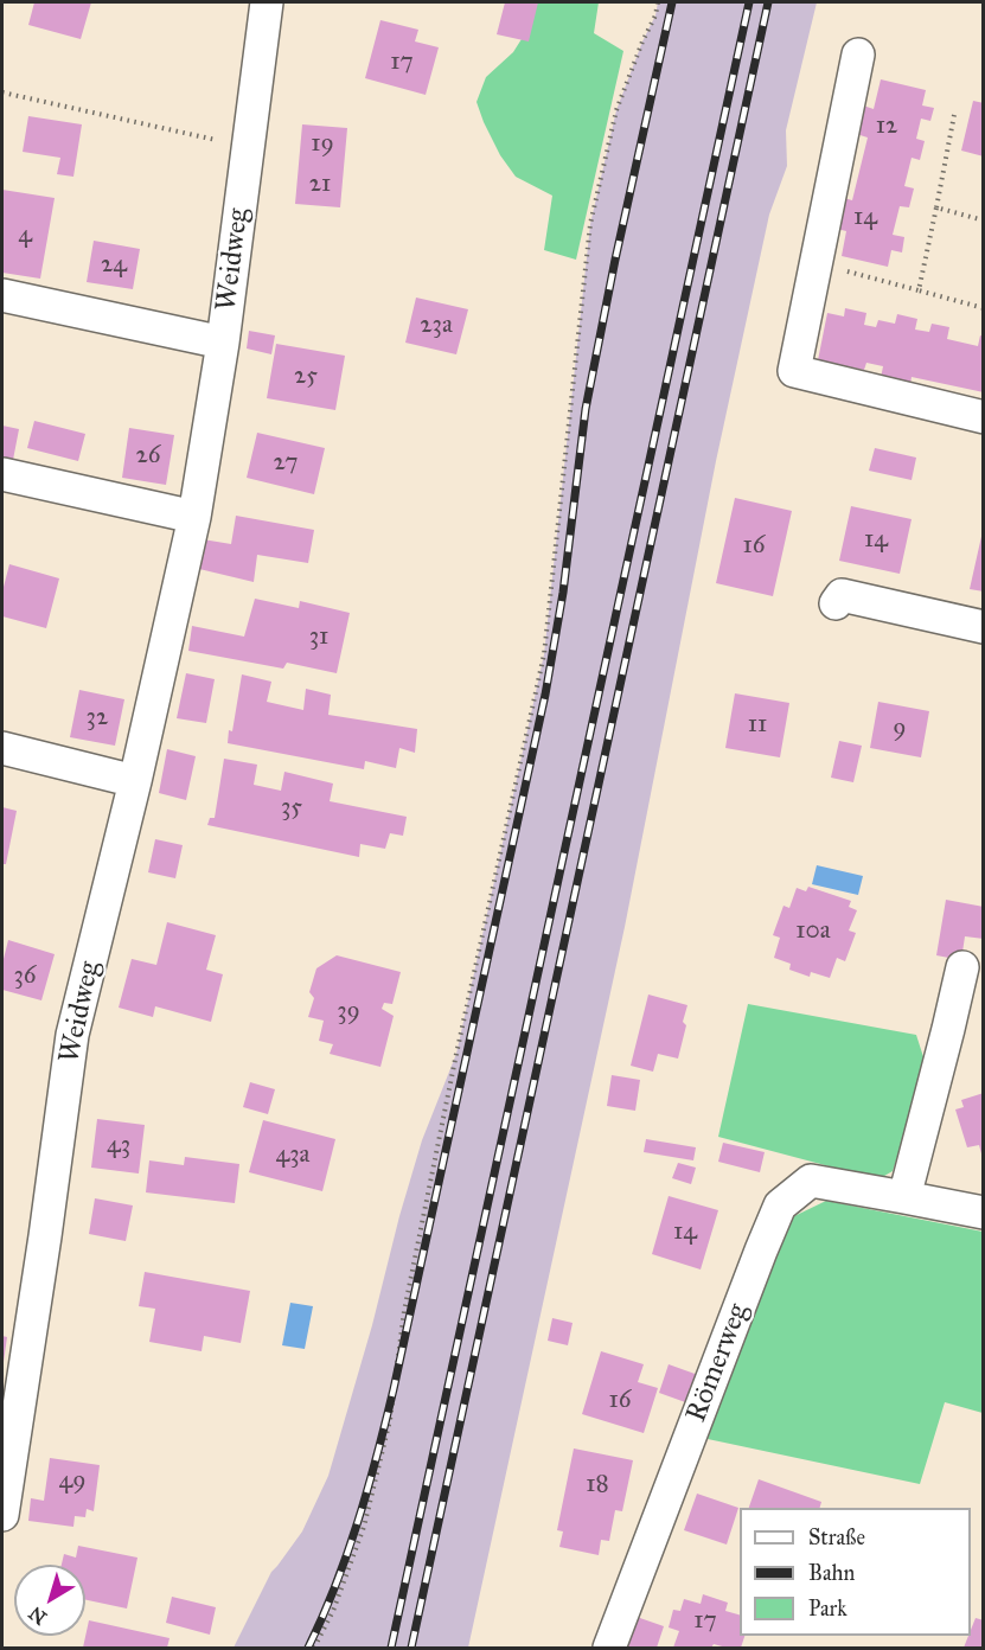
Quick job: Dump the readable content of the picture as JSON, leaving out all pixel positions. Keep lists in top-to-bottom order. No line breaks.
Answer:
{"streets":{"street":["Weidweg","Römerweg"]},"house_numbers":["17","12","19","21","14","4","24","23a","25","26","27","14","16","31","32","11","9","35","10a","36","39","43","43a","14","16","49","18","17"],"legend":["Straße","Bahn","Park"],"north":"bottom left"}
